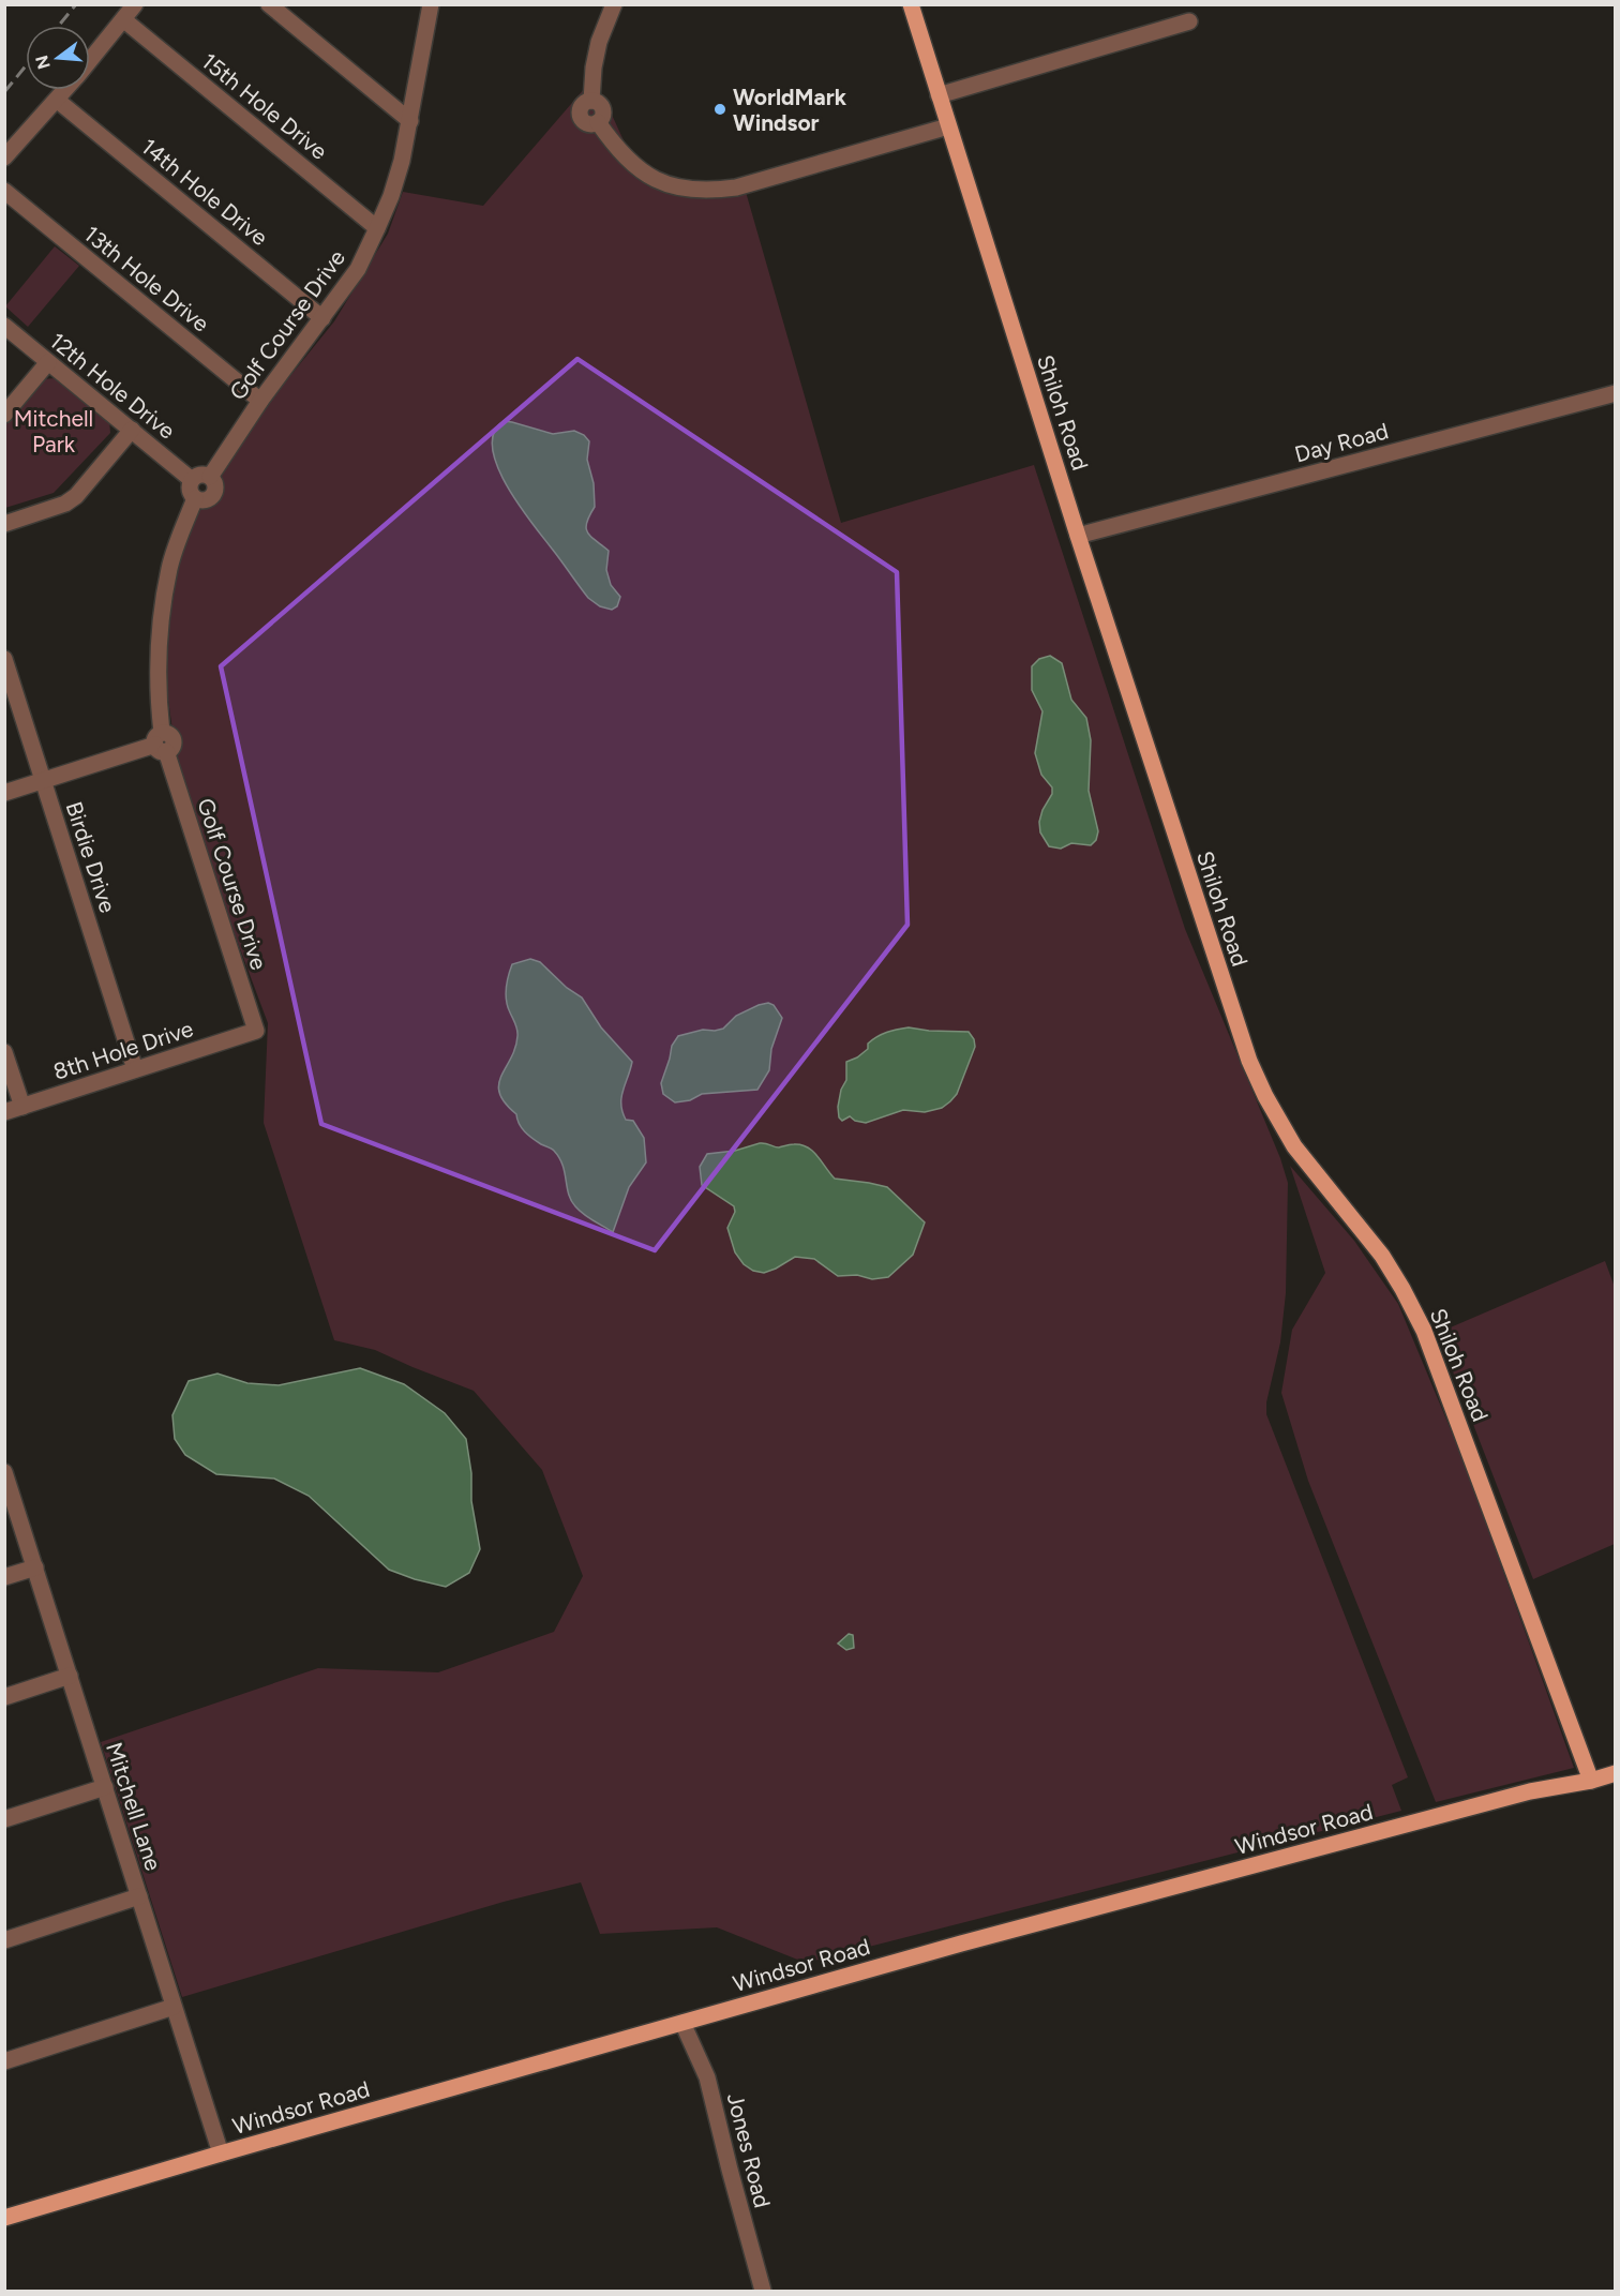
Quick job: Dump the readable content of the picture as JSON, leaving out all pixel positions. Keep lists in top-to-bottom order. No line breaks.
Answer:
{"streets":{"main road":["Shiloh Road","Windsor Road"],"street":["15th Hole Drive","14th Hole Drive","13th Hole Drive","Golf Course Drive","12th Hole Drive","Day Road","Birdie Drive","8th Hole Drive","Mitchell Lane","Jones Road"]},"crossings":[["15th Hole Drive","Golf Course Drive"],["14th Hole Drive","Golf Course Drive"],["13th Hole Drive","Golf Course Drive"],["Golf Course Drive","12th Hole Drive"],["Golf Course Drive","8th Hole Drive"],["Shiloh Road","Day Road"],["Shiloh Road","Windsor Road"],["Birdie Drive","8th Hole Drive"],["Mitchell Lane","Windsor Road"],["Windsor Road","Jones Road"]],"parks":["Mitchell Park"],"places":["WorldMark Windsor"],"north":"left"}
